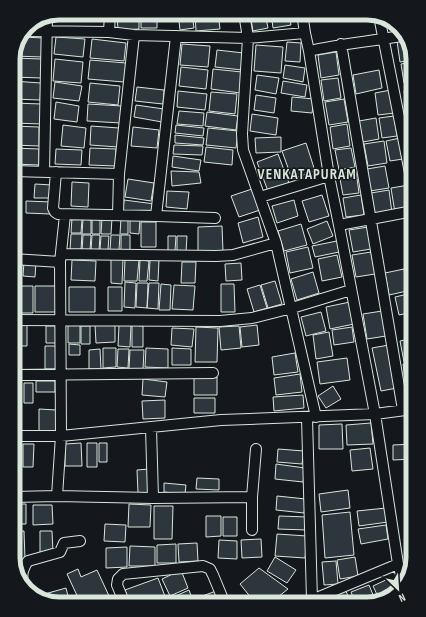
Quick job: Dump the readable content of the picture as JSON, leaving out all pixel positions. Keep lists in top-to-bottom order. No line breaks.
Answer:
{"districts":["VENKATAPURAM"],"north":"bottom right"}
